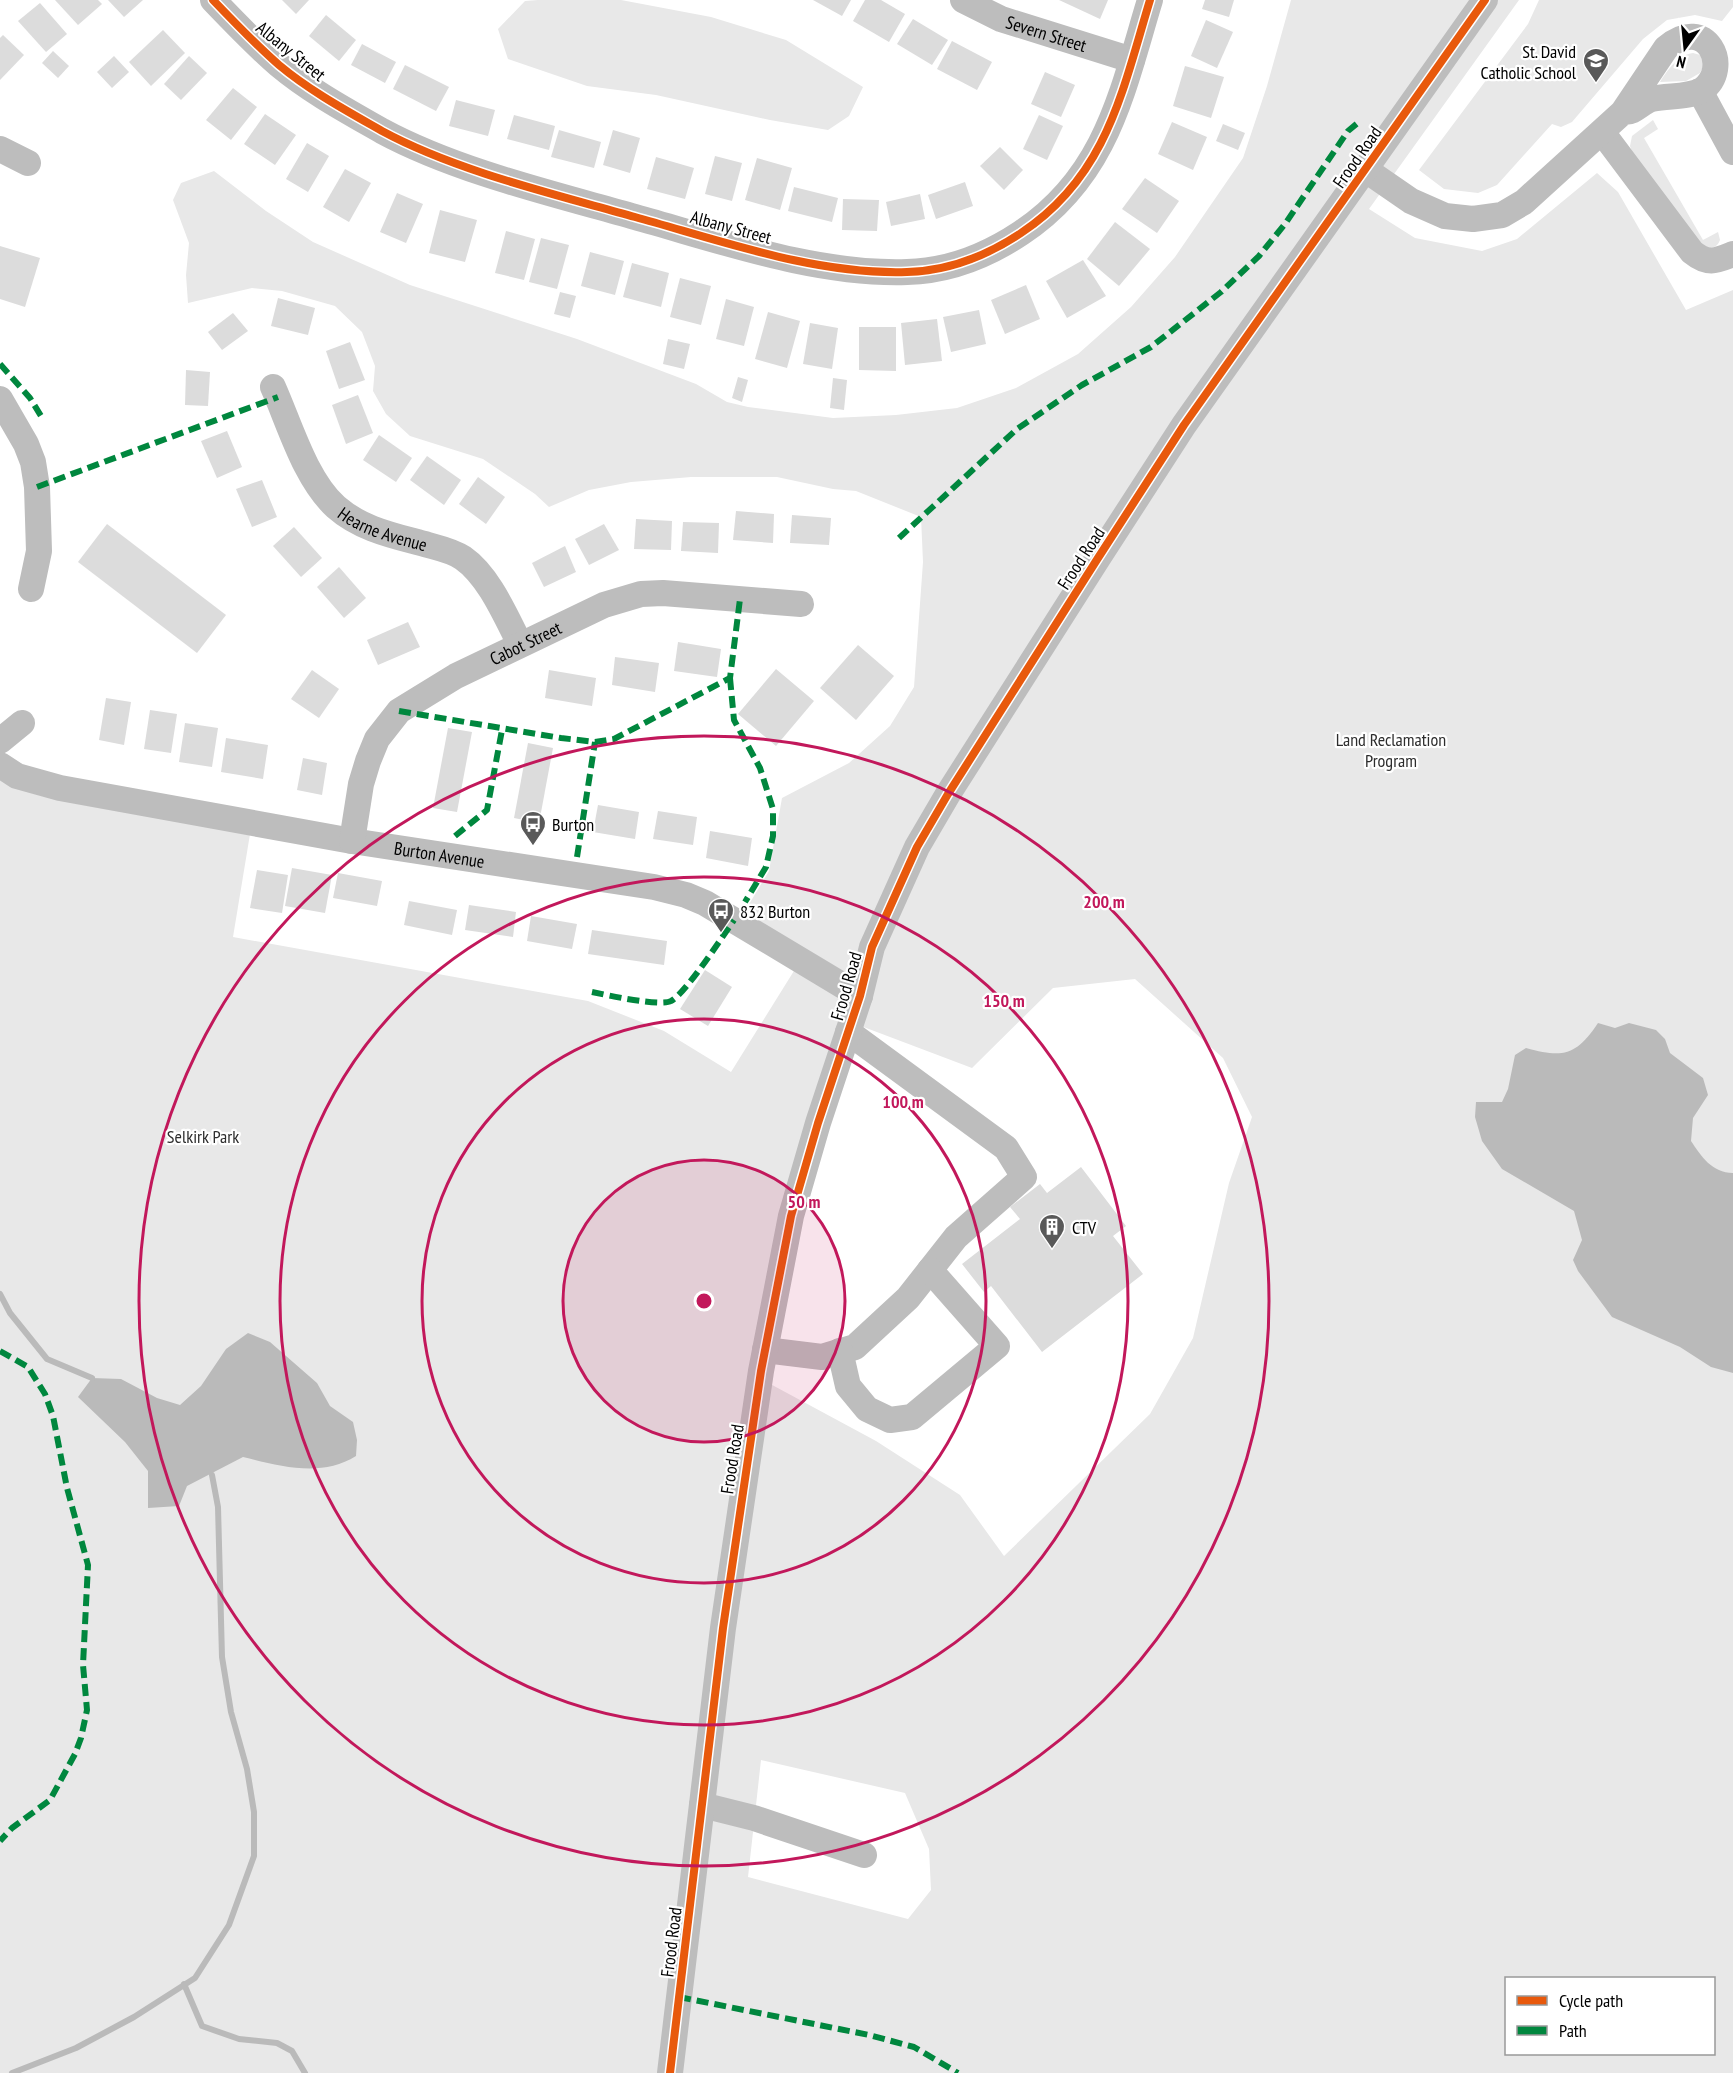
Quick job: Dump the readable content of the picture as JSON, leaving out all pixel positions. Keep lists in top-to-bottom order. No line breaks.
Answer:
{"streets":{"street":["Severn Street","Albany Street","Frood Road","Hearne Avenue","Cabot Street","Burton Avenue"]},"crossings":[["Severn Street","Albany Street"],["Frood Road","Burton Avenue"],["Hearne Avenue","Cabot Street"],["Cabot Street","Burton Avenue"]],"parks":["Land Reclamation Program","Selkirk Park"],"places":{"school or university":["St. David Catholic School"],"bus stop":["Burton","832 Burton"],"building":["CTV"]},"legend":["Cycle path","Path"],"north":"bottom","rings":["200 m","150 m","100 m","50 m"]}
